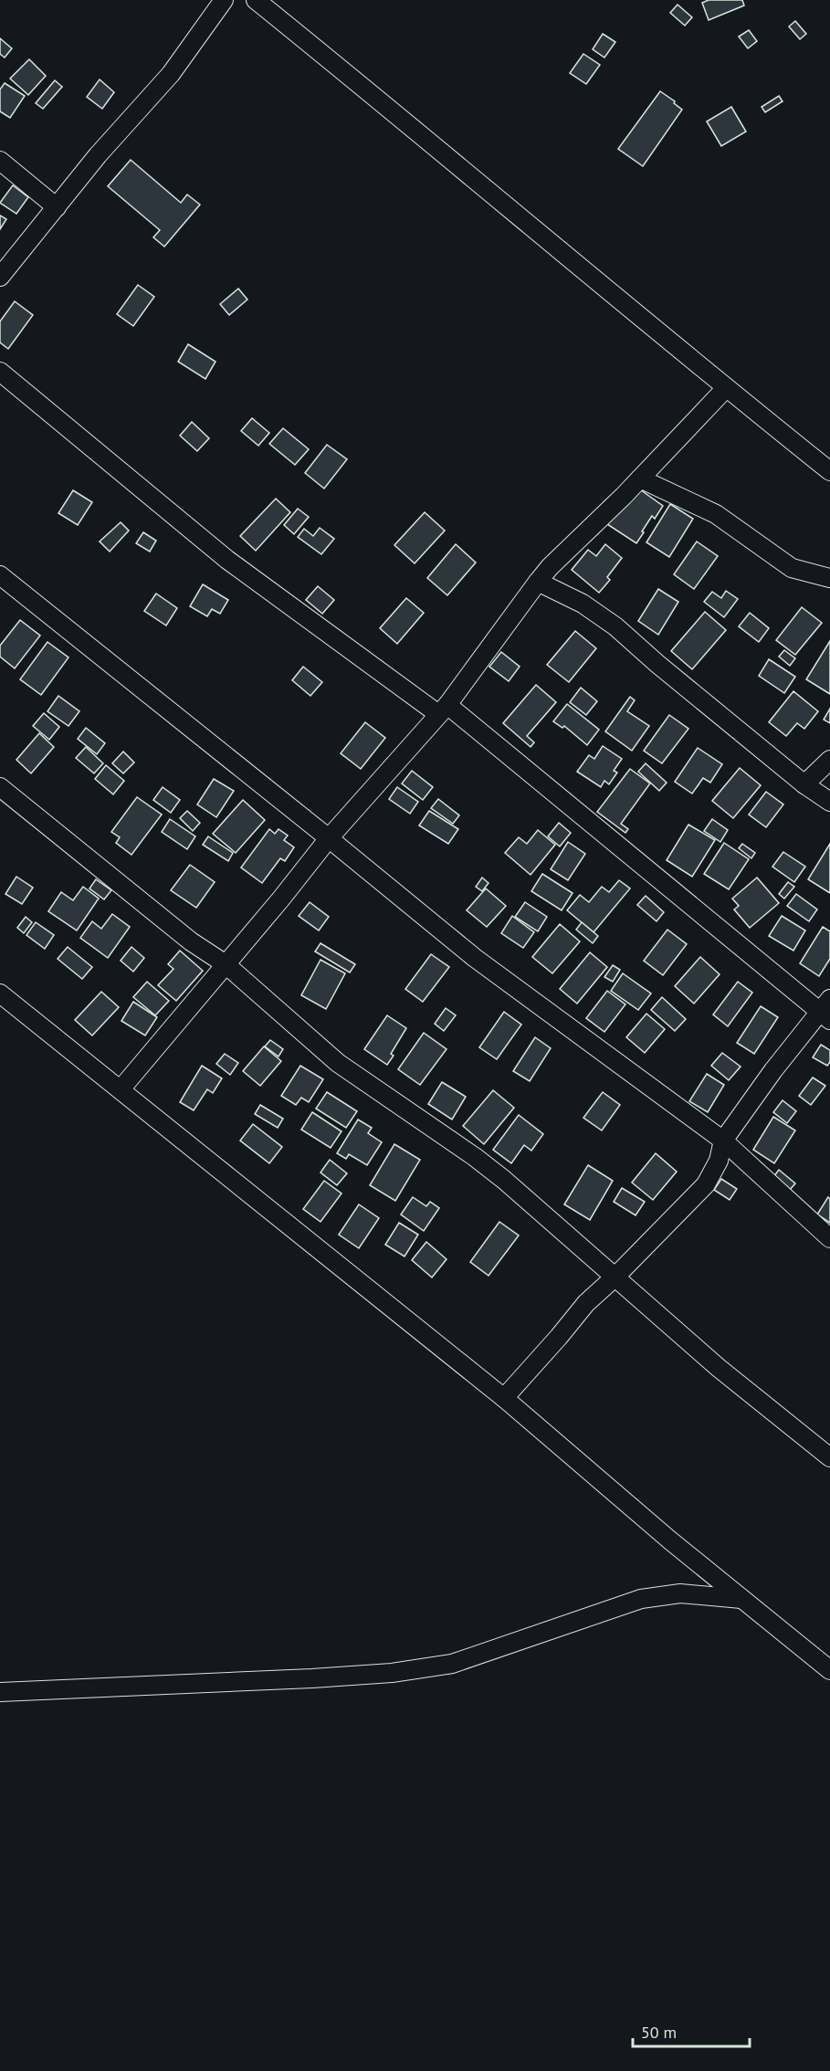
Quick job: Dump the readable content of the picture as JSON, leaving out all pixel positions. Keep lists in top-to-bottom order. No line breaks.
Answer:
{"scale_bar":"50 m"}
